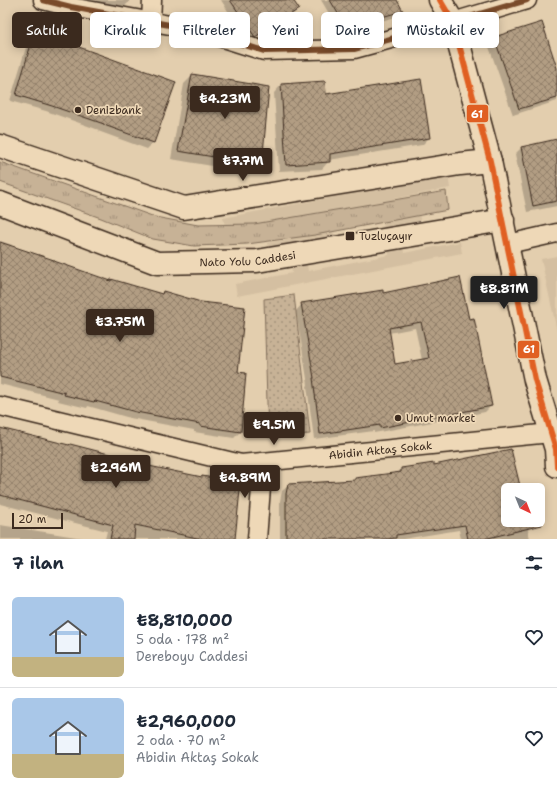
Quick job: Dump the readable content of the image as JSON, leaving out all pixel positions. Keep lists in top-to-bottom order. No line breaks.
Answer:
{"streets":{"main road":["Nato Yolu Caddesi"],"street":["Abidin Aktaş Sokak"]},"places":{"other":["Denizbank","Umut market"],"transit":["Tuzluçayır"]},"lines":["transit line 61"],"scale_bar":"20 m","north":"bottom right","page":{"chip":["Satılık","Kiralık","Filtreler","Yeni","Daire","Müstakil ev"],"price":["₺4.23M","₺7.7M","₺8.81M","₺3.75M","₺9.5M","₺2.96M","₺4.89M"],"scale":"20 m","heading":"7 ilan","list":[{"name":"₺8,810,000","note":"5 oda · 178 m² · Dereboyu Caddesi"},{"name":"₺2,960,000","note":"2 oda · 70 m² · Abidin Aktaş Sokak"}]}}
